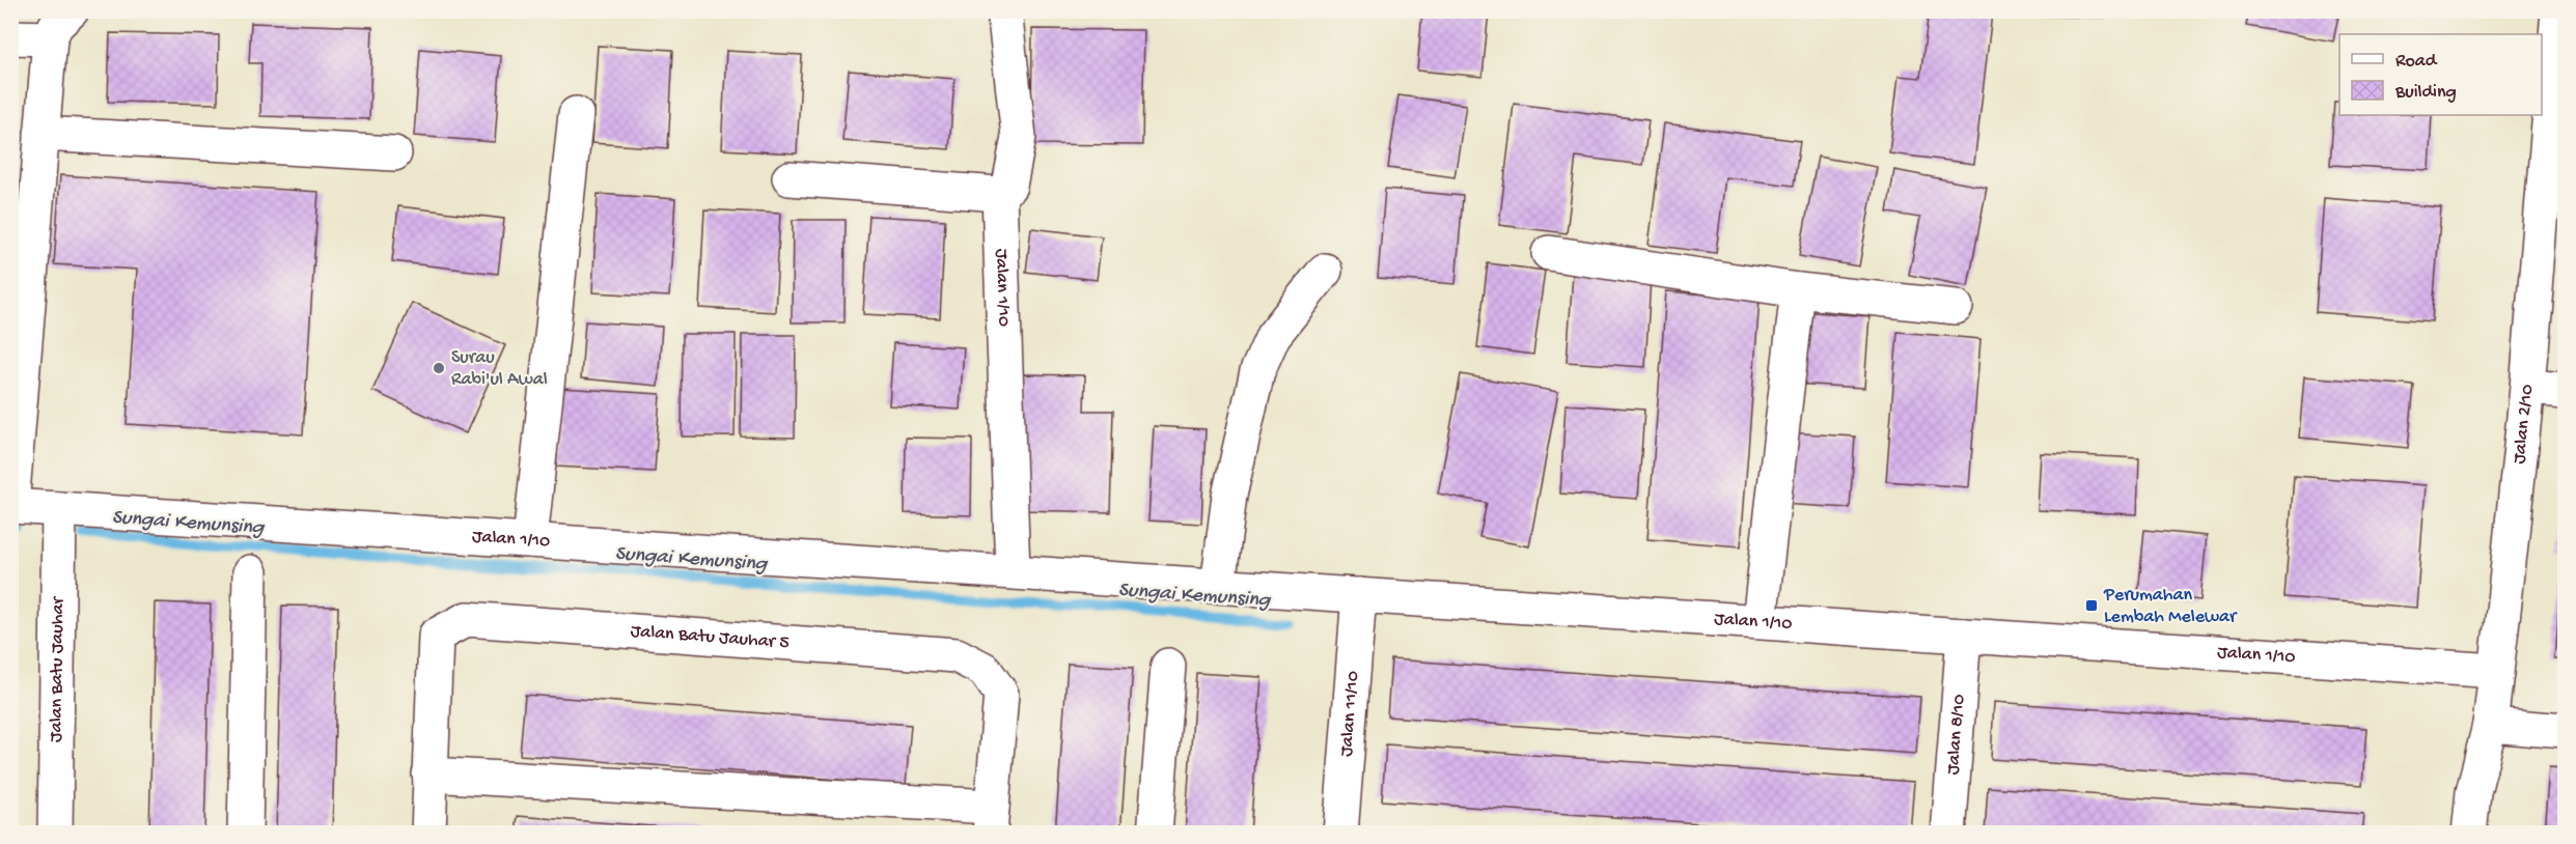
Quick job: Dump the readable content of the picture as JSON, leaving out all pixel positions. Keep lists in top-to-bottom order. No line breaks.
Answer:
{"streets":{"street":["Jalan 1/10","Jalan 2/10","Jalan Batu Jauhar 5","Jalan Batu Jauhar","Jalan 11/10","Jalan 8/10"]},"crossings":[["Jalan 1/10","Jalan 2/10"],["Jalan 1/10","Jalan Batu Jauhar"],["Jalan 1/10","Jalan 11/10"],["Jalan 1/10","Jalan 8/10"]],"water":["Sungai Kemunsing"],"places":{"other":["Surau Rabi'ul Awal"],"transit":["Perumahan Lembah Melewar"]},"legend":["Road","Building"]}
